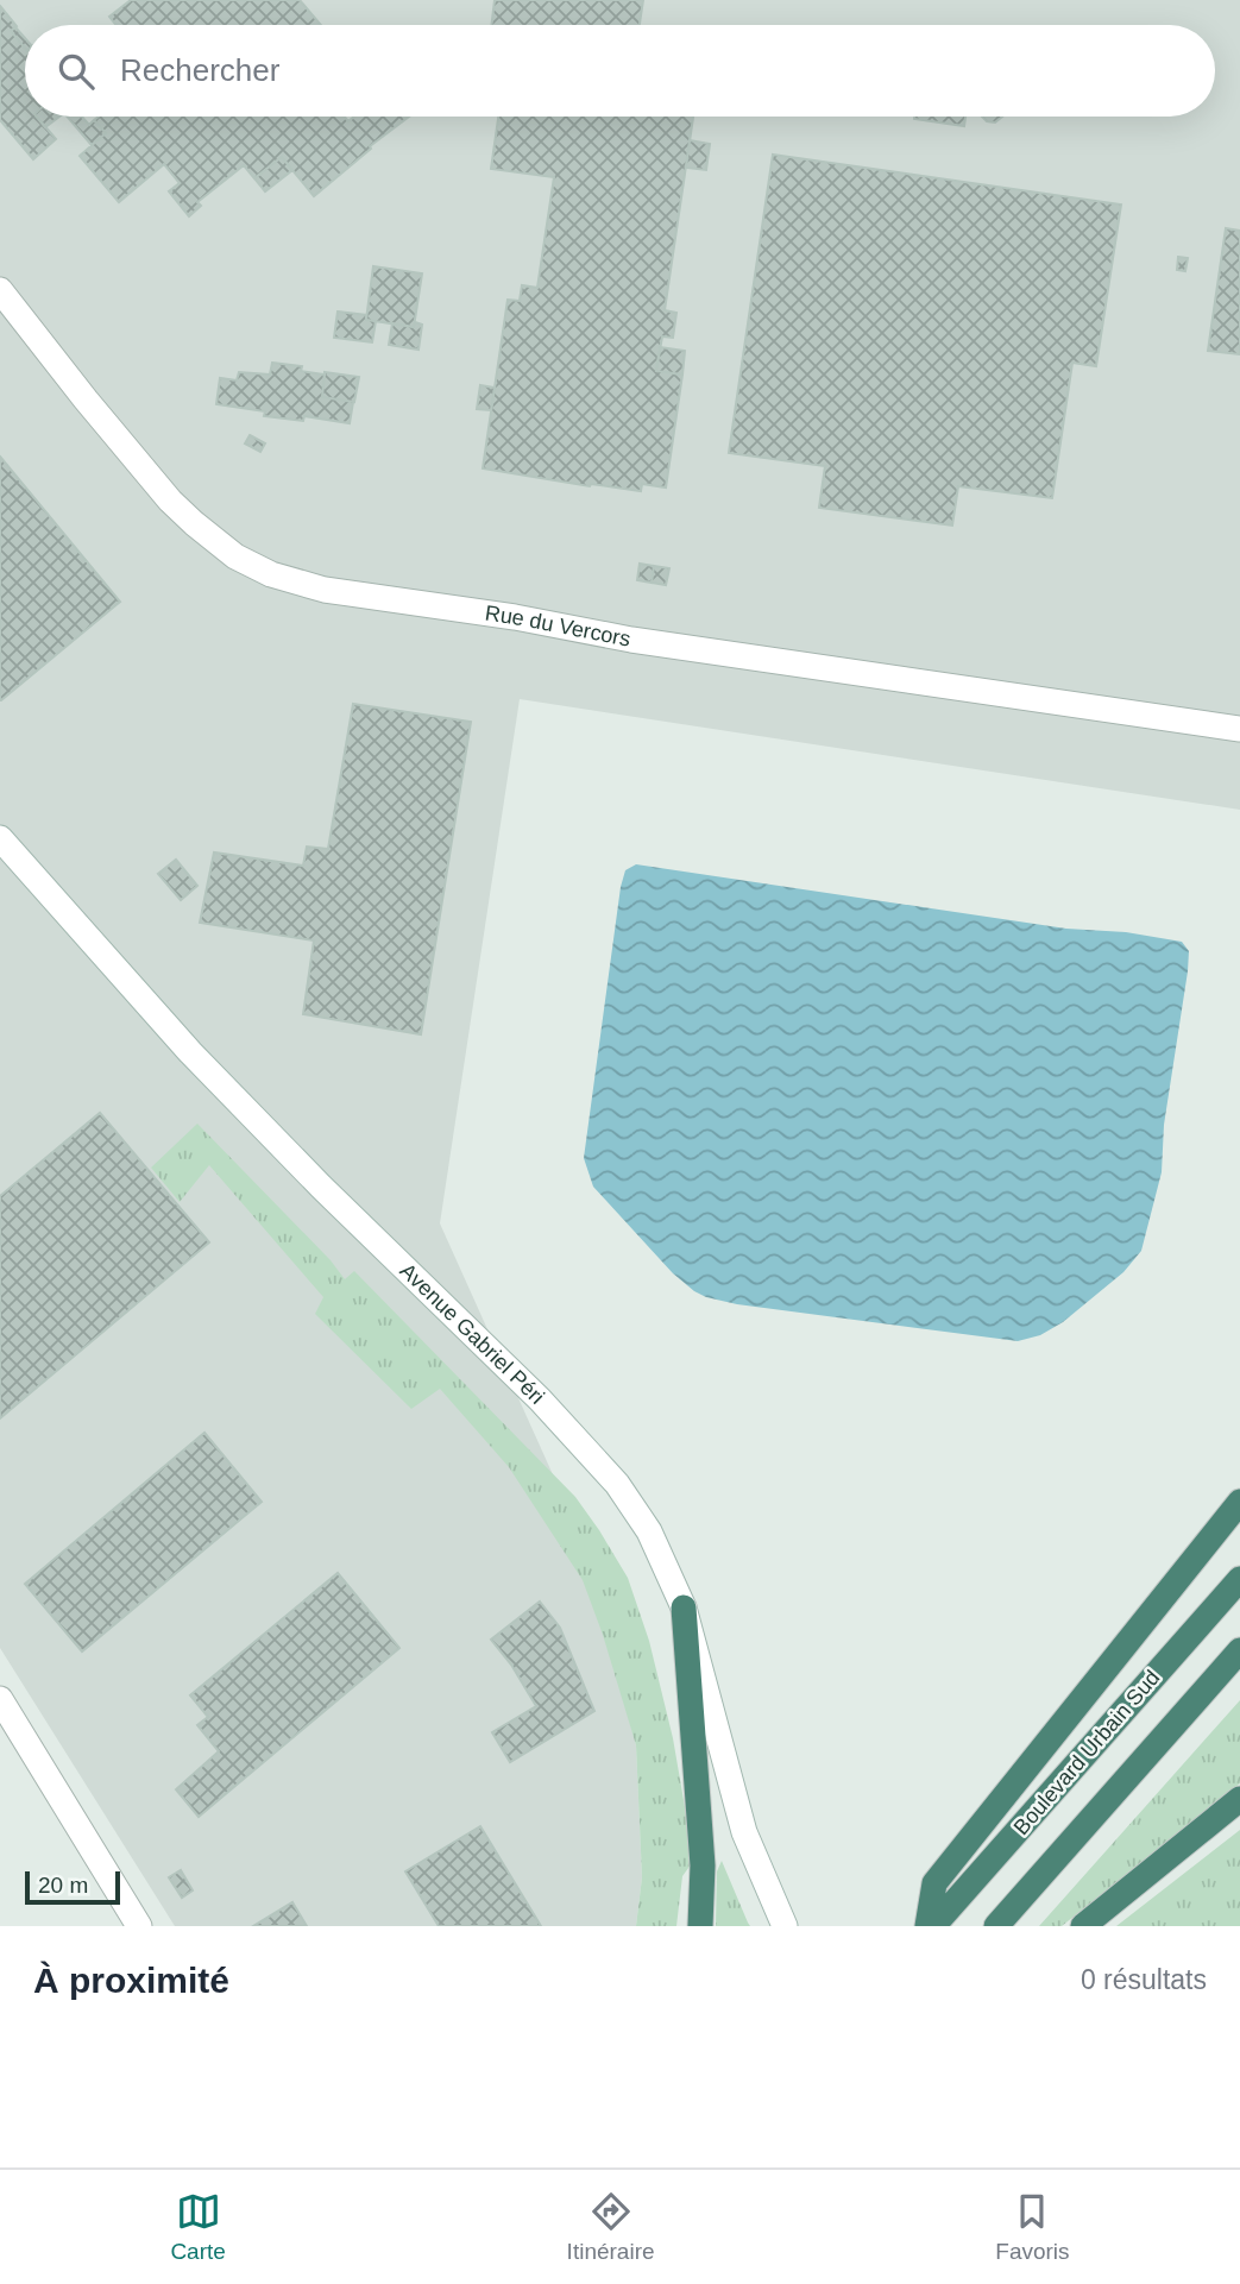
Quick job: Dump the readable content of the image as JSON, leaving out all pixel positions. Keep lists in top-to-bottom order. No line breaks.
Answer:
{"streets":{"highway":["Boulevard Urbain Sud"],"street":["Rue du Vercors","Avenue Gabriel Péri"]},"scale_bar":"20 m","page":{"search":"Rechercher","scale":"20 m","heading":["À proximité","0 résultats"],"nav":["Carte","Itinéraire","Favoris"]}}
